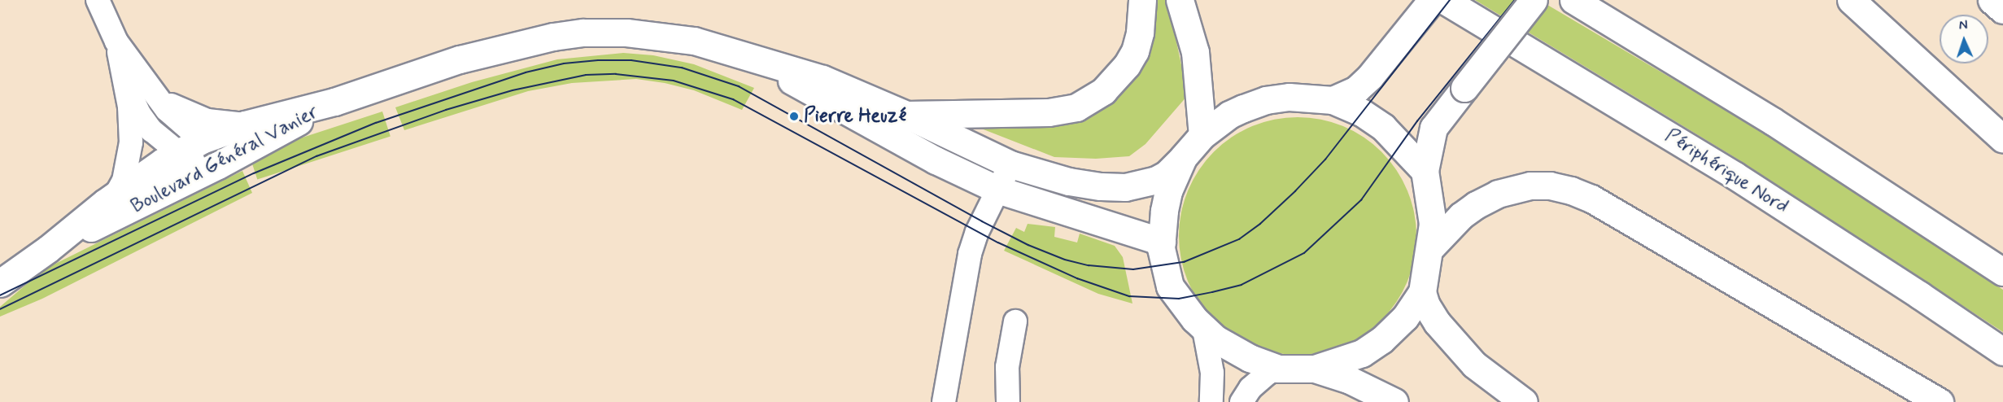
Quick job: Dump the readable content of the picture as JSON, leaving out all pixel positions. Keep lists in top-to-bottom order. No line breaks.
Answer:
{"streets":{"main road":["Boulevard Général Vanier","Périphérique Nord"]},"places":["Pierre Heuzé"],"north":"top"}
